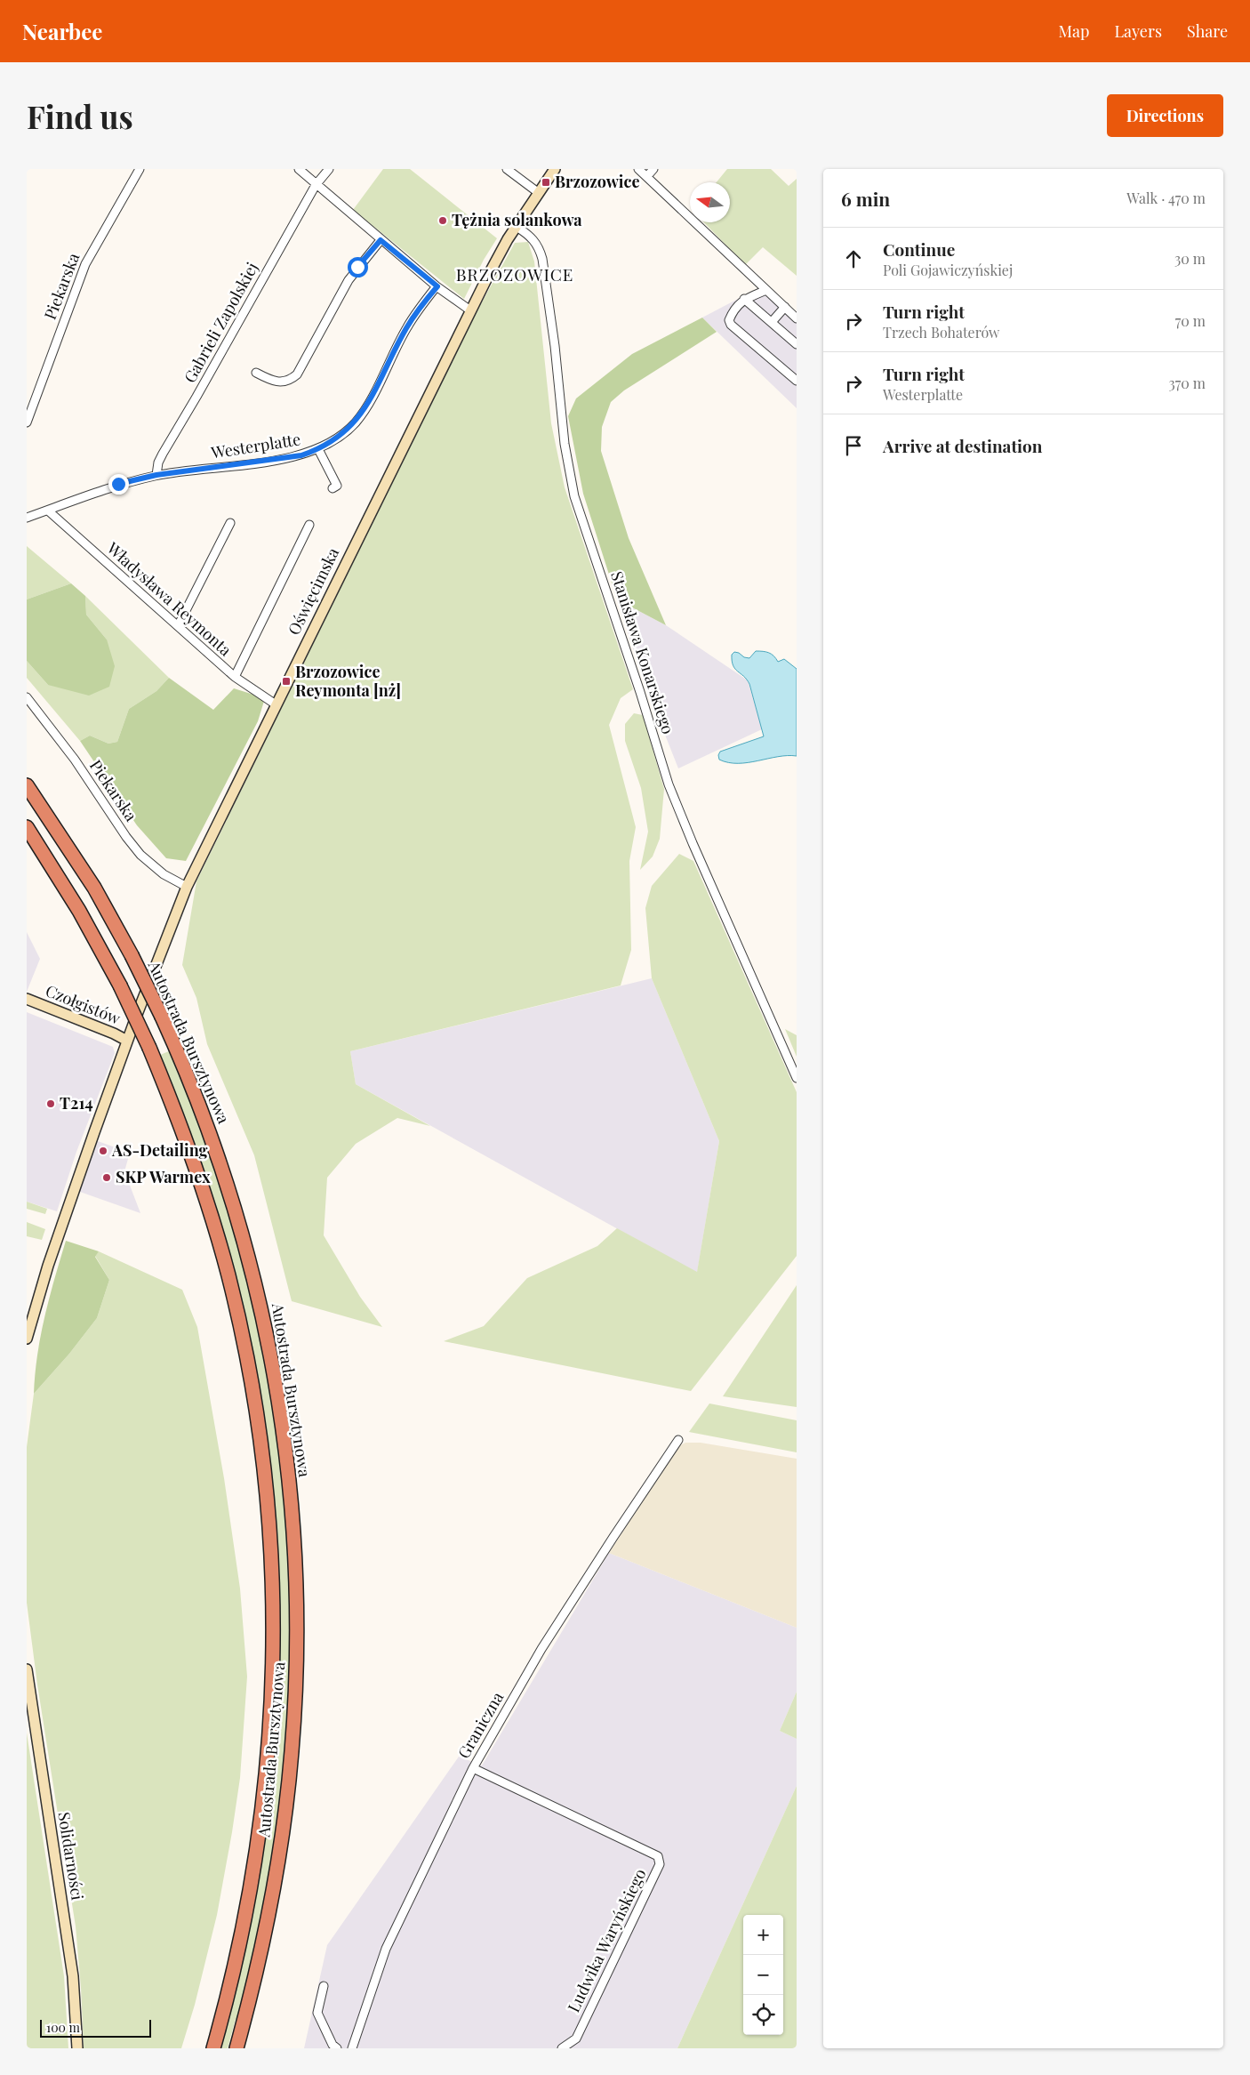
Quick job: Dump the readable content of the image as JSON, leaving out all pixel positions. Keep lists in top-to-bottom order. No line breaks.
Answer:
{"streets":{"highway":["Autostrada Bursztynowa"],"street":["Piekarska","Gabrieli Zapolskiej","Westerplatte","Oświęcimska","Władysława Reymonta","Stanisława Konarskiego","Czołgistów","Graniczna","Solidarności","Ludwika Waryńskiego"]},"crossings":[["Piekarska","Oświęcimska"],["Gabrieli Zapolskiej","Westerplatte"],["Westerplatte","Władysława Reymonta"],["Oświęcimska","Władysława Reymonta"],["Oświęcimska","Stanisława Konarskiego"],["Oświęcimska","Czołgistów"],["Graniczna","Ludwika Waryńskiego"]],"districts":["BRZOZOWICE"],"places":{"transit":["Brzozowice","Brzozowice Reymonta [nż]"],"other":["Tężnia solankowa","T214","AS-Detailing","SKP Warmex"]},"scale_bar":"100 m","north":"left","page":{"header":"Nearbee","nav":["Map","Layers","Share"],"buttons":"Directions","title":"Find us","heading":["6 min","Walk · 470 m"],"list":[["Continue","Poli Gojawiczyńskiej","30 m"],["Turn right","Trzech Bohaterów","70 m"],["Turn right","Westerplatte","370 m"],"Arrive at destination"],"map_buttons":["+","−"],"scale":"100 m"}}
